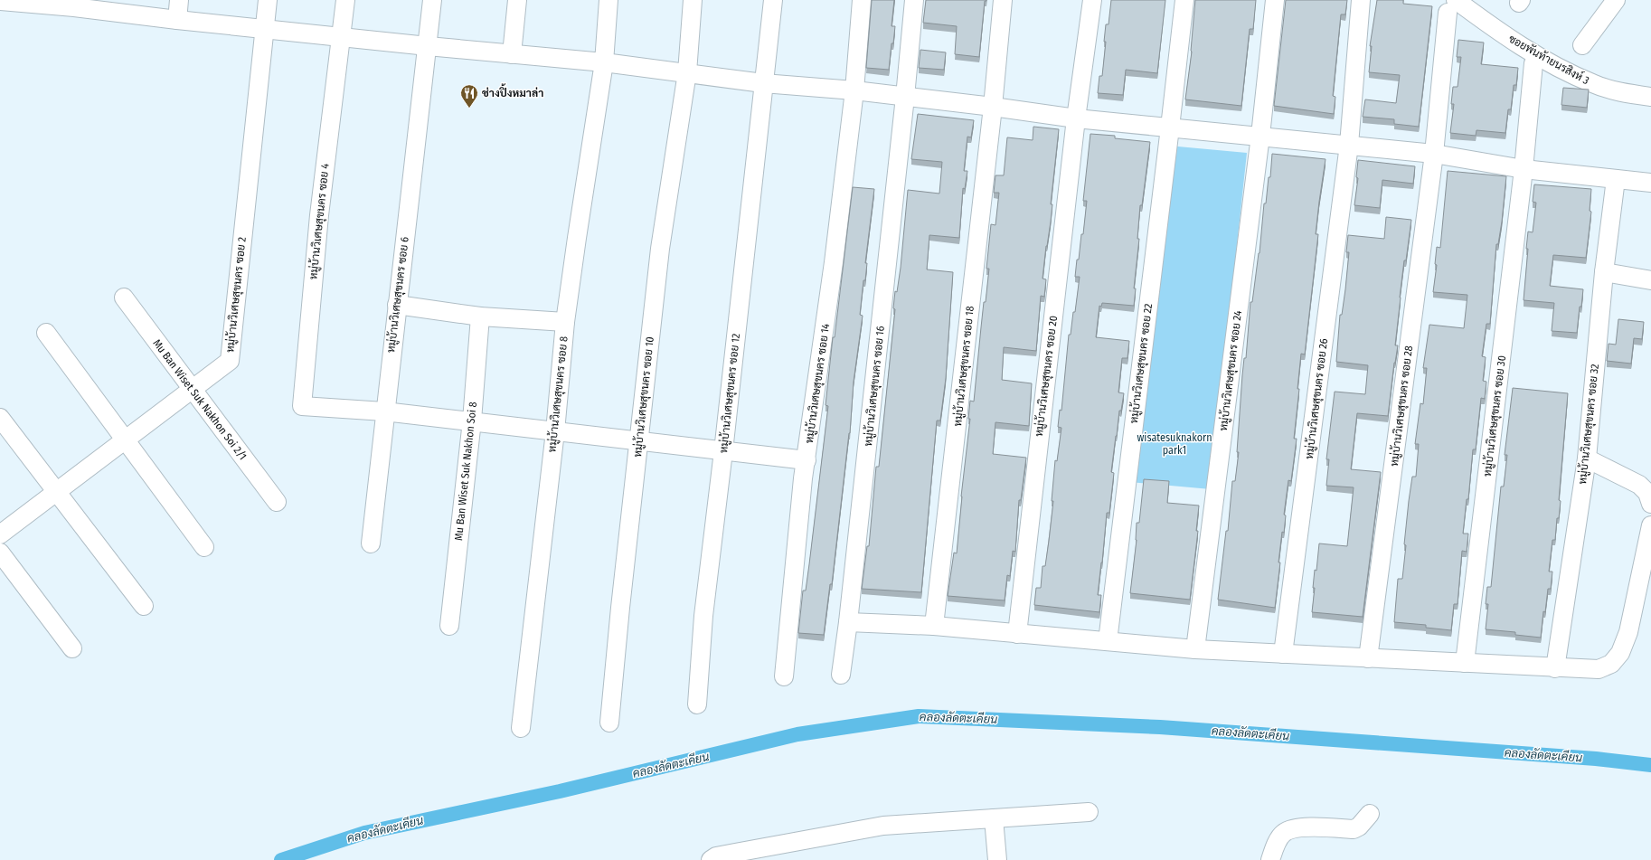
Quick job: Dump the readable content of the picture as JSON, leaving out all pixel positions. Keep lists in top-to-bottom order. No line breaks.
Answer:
{"streets":{"street":["ซอยพันท้ายนรสิงห์ 3","หมู่บ้านวิเศษสุขนคร ซอย 4","หมู่บ้านวิเศษสุขนคร ซอย 2","หมู่บ้านวิเศษสุขนคร ซอย 6","หมู่บ้านวิเศษสุขนคร ซอย 22","หมู่บ้านวิเศษสุขนคร ซอย 18","หมู่บ้านวิเศษสุขนคร ซอย 24","หมู่บ้านวิเศษสุขนคร ซอย 20","หมู่บ้านวิเศษสุขนคร ซอย 14","หมู่บ้านวิเศษสุขนคร ซอย 16","หมู่บ้านวิเศษสุขนคร ซอย 12","หมู่บ้านวิเศษสุขนคร ซอย 8","หมู่บ้านวิเศษสุขนคร ซอย 10","หมู่บ้านวิเศษสุขนคร ซอย 26","Mu Ban Wiset Suk Nakhon Soi 2/1","หมู่บ้านวิเศษสุขนคร ซอย 28","หมู่บ้านวิเศษสุขนคร ซอย 30","หมู่บ้านวิเศษสุขนคร ซอย 32","Mu Ban Wiset Suk Nakhon Soi 8"]},"crossings":[["ซอยพันท้ายนรสิงห์ 3","หมู่บ้านวิเศษสุขนคร ซอย 28"],["หมู่บ้านวิเศษสุขนคร ซอย 4","หมู่บ้านวิเศษสุขนคร ซอย 6"],["หมู่บ้านวิเศษสุขนคร ซอย 2","Mu Ban Wiset Suk Nakhon Soi 2/1"]],"water":["คลองลัดตะเคียน"],"parks":["wisatesuknakorn park1"],"places":{"restaurant":["ช่างปิ้งหมาล่า"]}}
